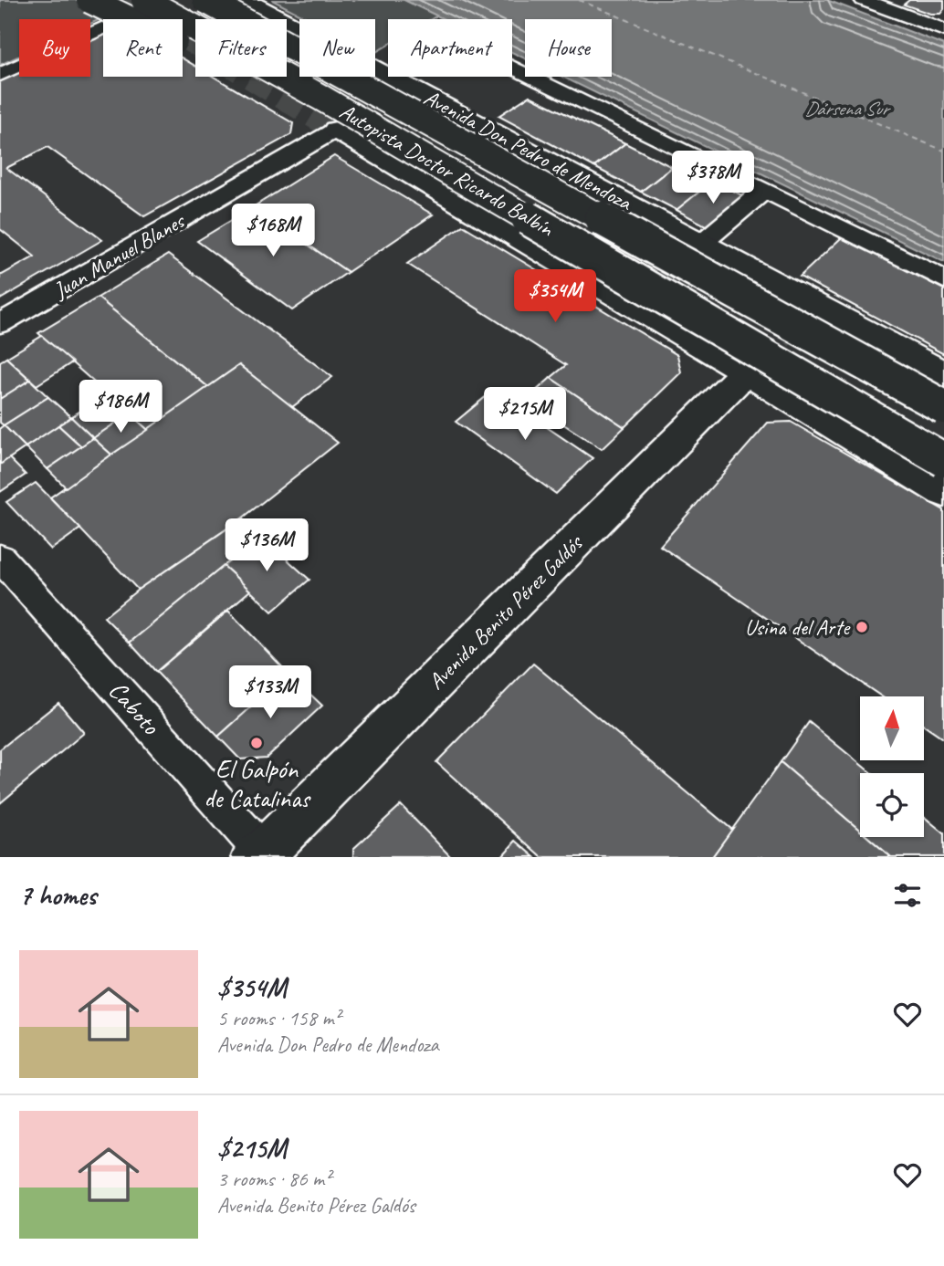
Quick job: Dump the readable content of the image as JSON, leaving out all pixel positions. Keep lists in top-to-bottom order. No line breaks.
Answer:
{"streets":{"highway":["Autopista Doctor Ricardo Balbín"],"main road":["Avenida Don Pedro de Mendoza","Avenida Benito Pérez Galdós"],"street":["Juan Manuel Blanes","Caboto"]},"crossings":[["Avenida Benito Pérez Galdós","Caboto"]],"water":["Dársena Sur"],"places":["Usina del Arte","El Galpón de Catalinas"],"north":"top","page":{"chip":["Buy","Rent","Filters","New","Apartment","House"],"price":["$378M","$168M","$354M","$186M","$215M","$136M","$133M"],"heading":"7 homes","list":[{"name":"$354M","note":"5 rooms · 158 m² · Avenida Don Pedro de Mendoza"},{"name":"$215M","note":"3 rooms · 86 m² · Avenida Benito Pérez Galdós"}]}}
